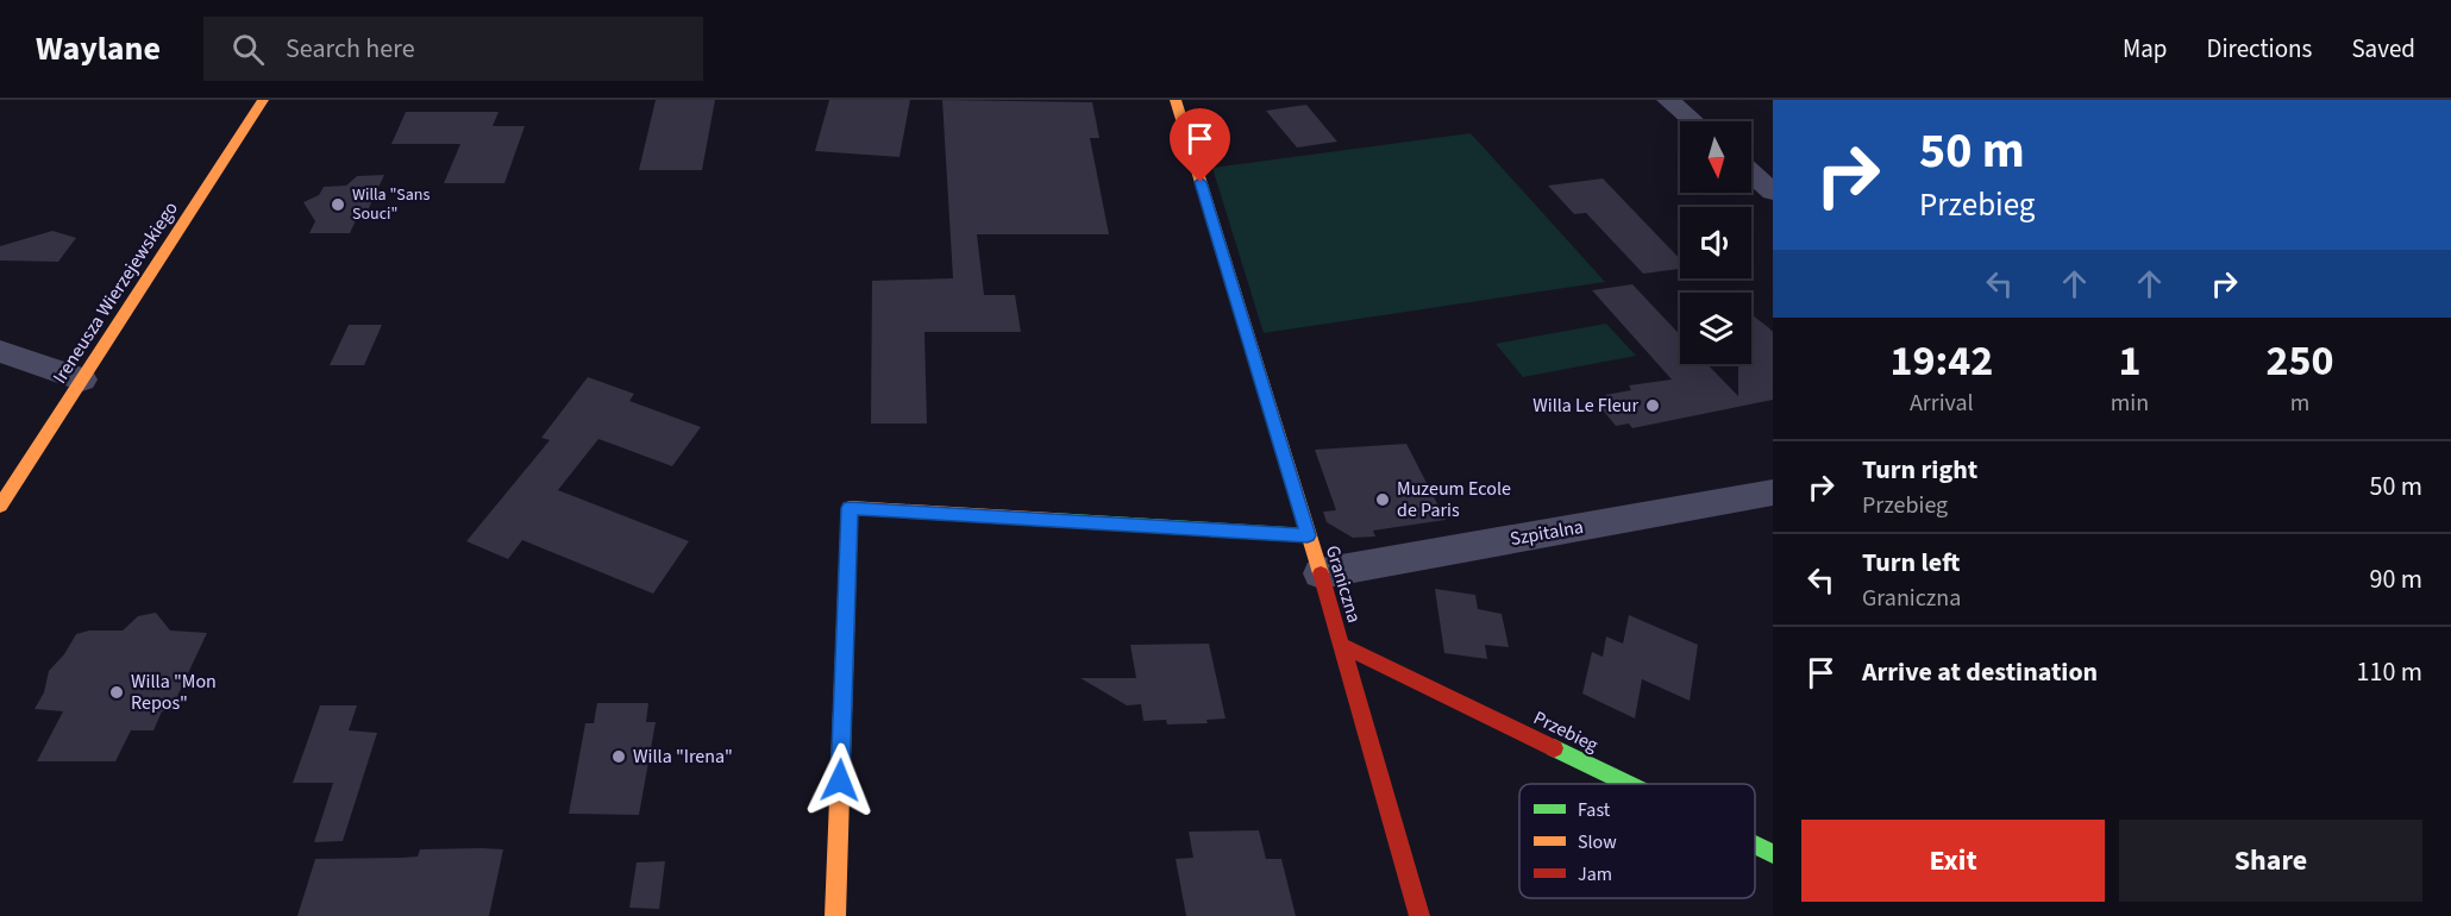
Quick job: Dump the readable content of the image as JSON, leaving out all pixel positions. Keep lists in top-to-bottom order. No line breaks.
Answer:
{"streets":{"street":["Ireneusza Wierzejewskiego","Szpitalna","Graniczna","Przebieg"]},"crossings":[["Szpitalna","Graniczna"],["Graniczna","Przebieg"]],"places":["Willa \"Sans Souci\"","Willa Le Fleur","Muzeum Ecole de Paris","Willa \"Mon Repos\"","Willa \"Irena\""],"legend":["Fast","Slow","Jam"],"north":"bottom","page":{"header":"Waylane","search":"Search here","nav":["Map","Directions","Saved"],"turn":["50 m","Przebieg"],"eta":["19:42","Arrival","1","min","250","m"],"list":[{"name":"Turn right","note":"Przebieg","value":"50 m"},{"name":"Turn left","note":"Graniczna","value":"90 m"},{"name":"Arrive at destination","value":"110 m"}],"buttons":["Exit","Share"]}}
